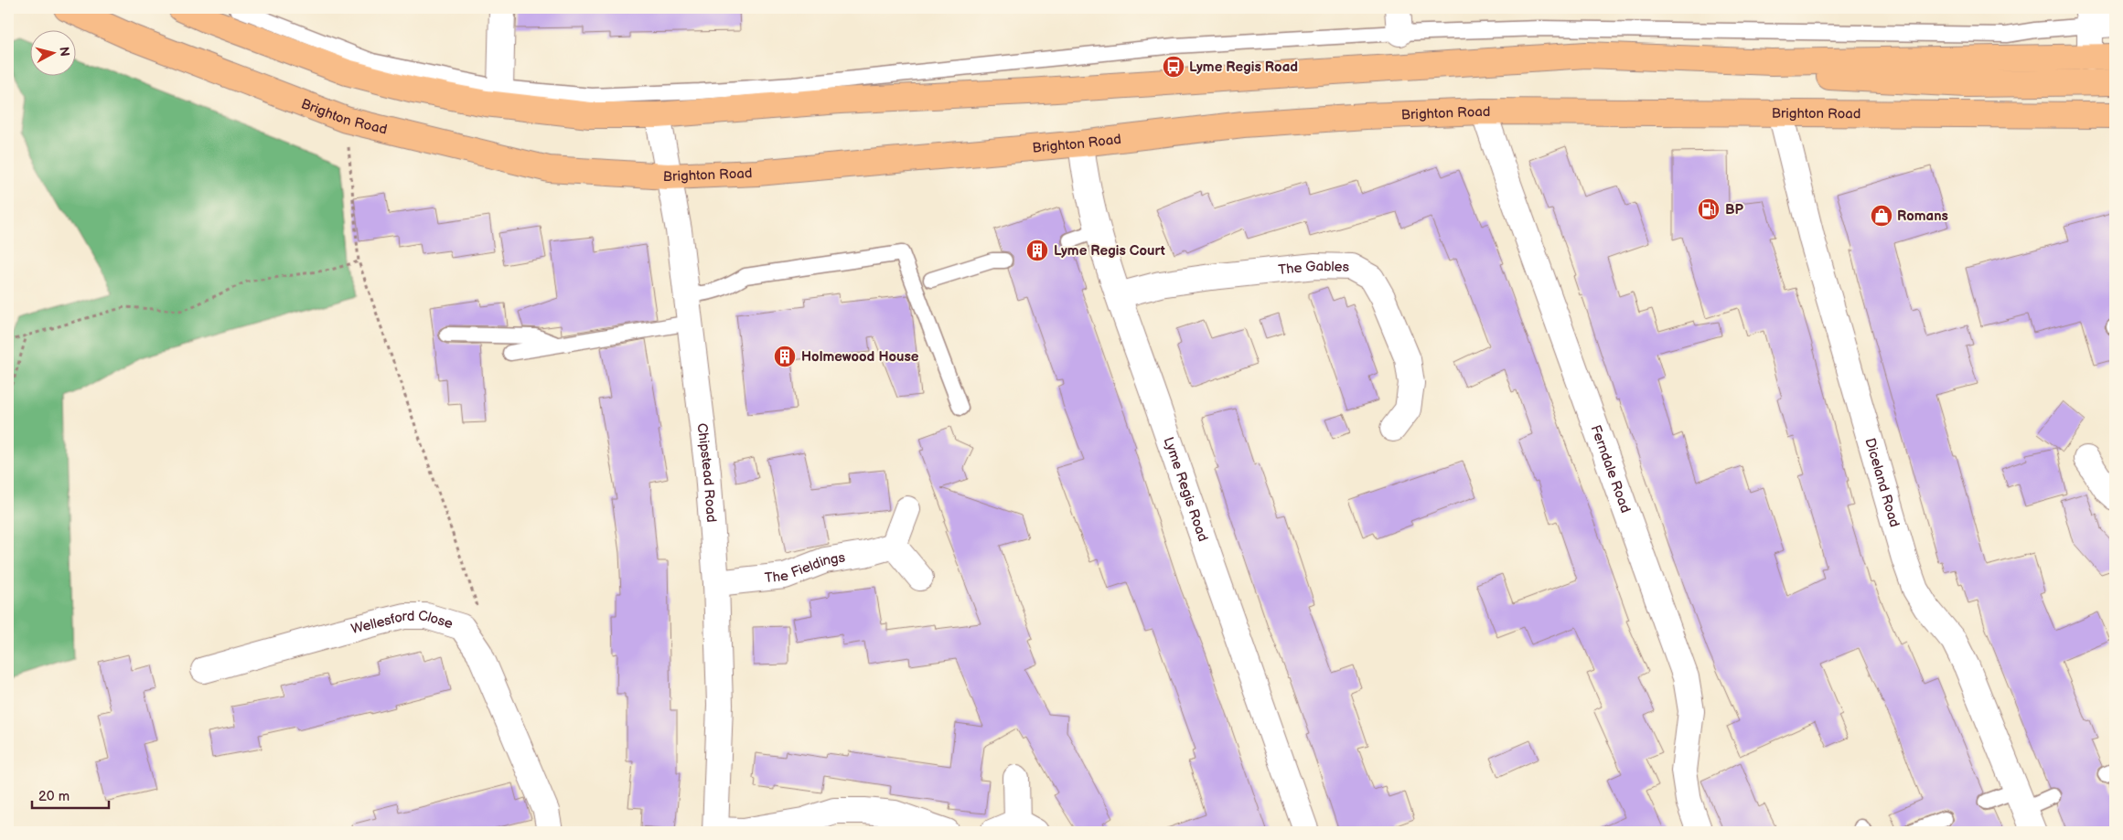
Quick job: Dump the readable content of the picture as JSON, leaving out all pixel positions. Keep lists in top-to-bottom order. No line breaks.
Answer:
{"streets":{"highway":["Brighton Road"],"street":["The Gables","Ferndale Road","Chipstead Road","Diceland Road","Lyme Regis Road","The Fieldings","Wellesford Close"]},"crossings":[["Brighton Road","Ferndale Road"],["Brighton Road","Chipstead Road"],["Brighton Road","Diceland Road"],["Brighton Road","Lyme Regis Road"],["The Gables","Lyme Regis Road"],["Chipstead Road","The Fieldings"]],"places":{"bus stop":["Lyme Regis Road"],"fuel station":["BP"],"shop":["Romans"],"building":["Lyme Regis Court","Holmewood House"]},"scale_bar":"20 m","north":"right"}
